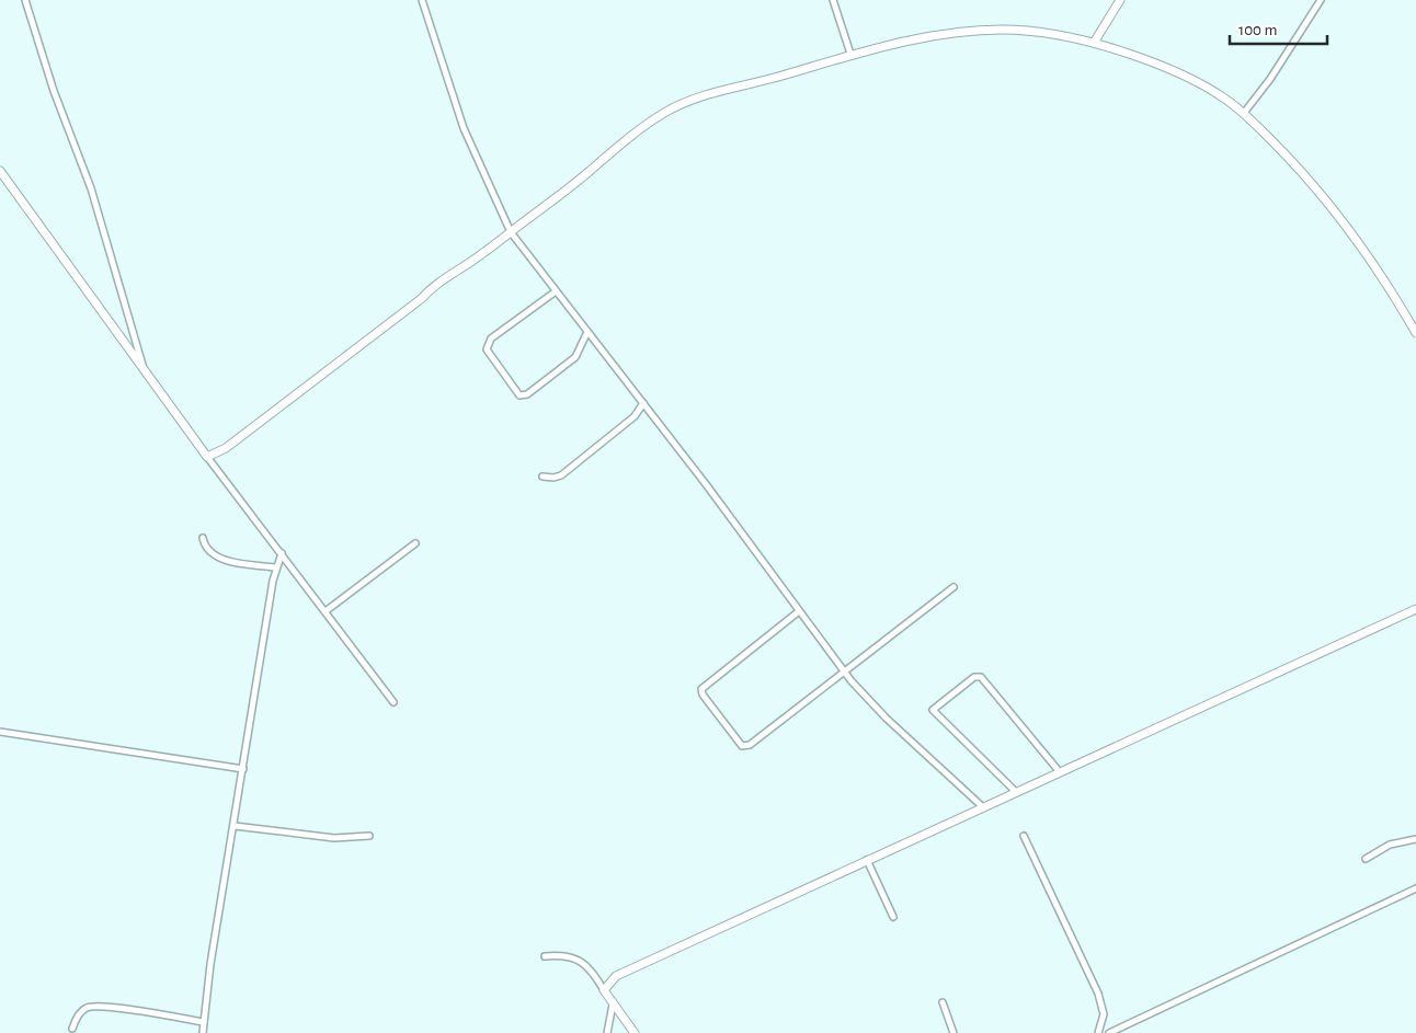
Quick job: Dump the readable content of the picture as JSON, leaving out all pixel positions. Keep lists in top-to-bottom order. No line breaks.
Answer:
{"scale_bar":"100 m"}
